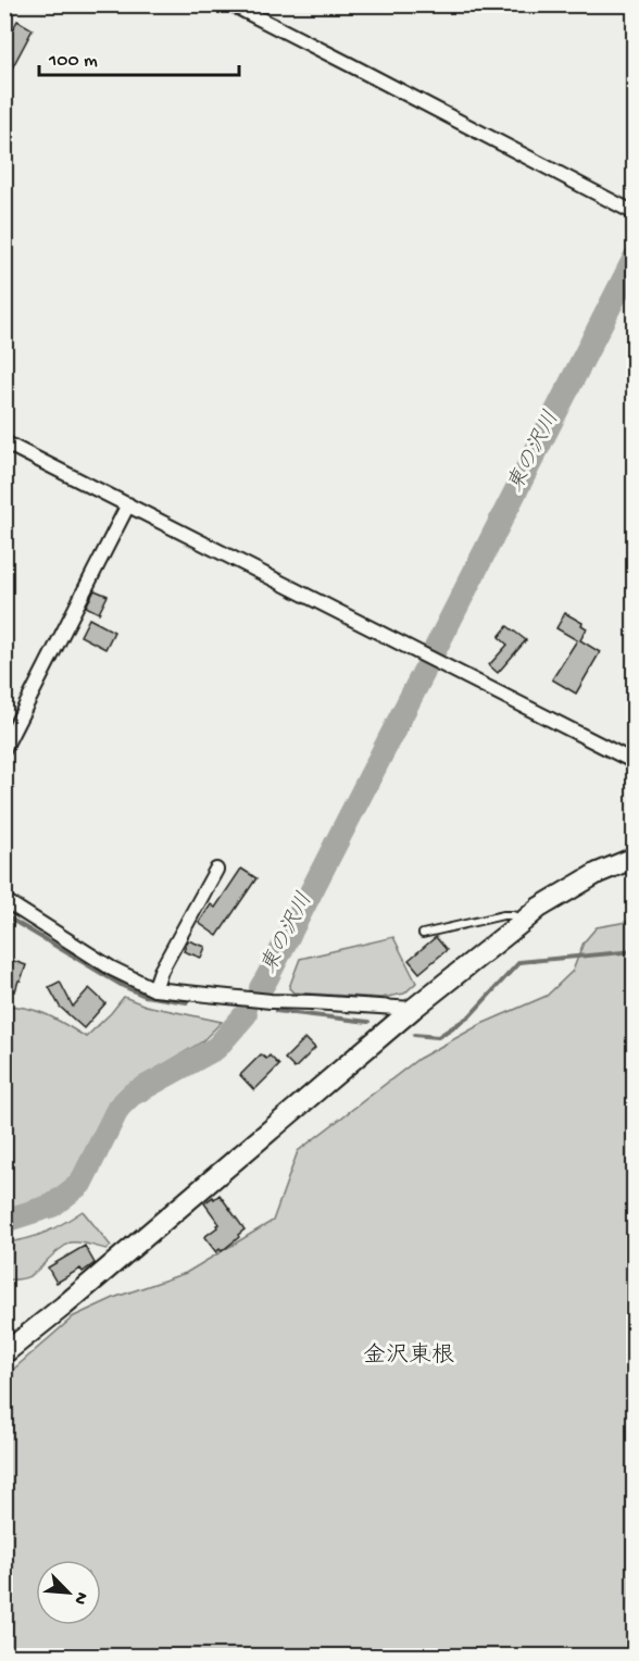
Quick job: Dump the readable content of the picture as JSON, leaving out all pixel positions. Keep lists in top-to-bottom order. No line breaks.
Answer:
{"districts":["金沢東根"],"water":["東の沢川"],"scale_bar":"100 m","north":"bottom right"}
